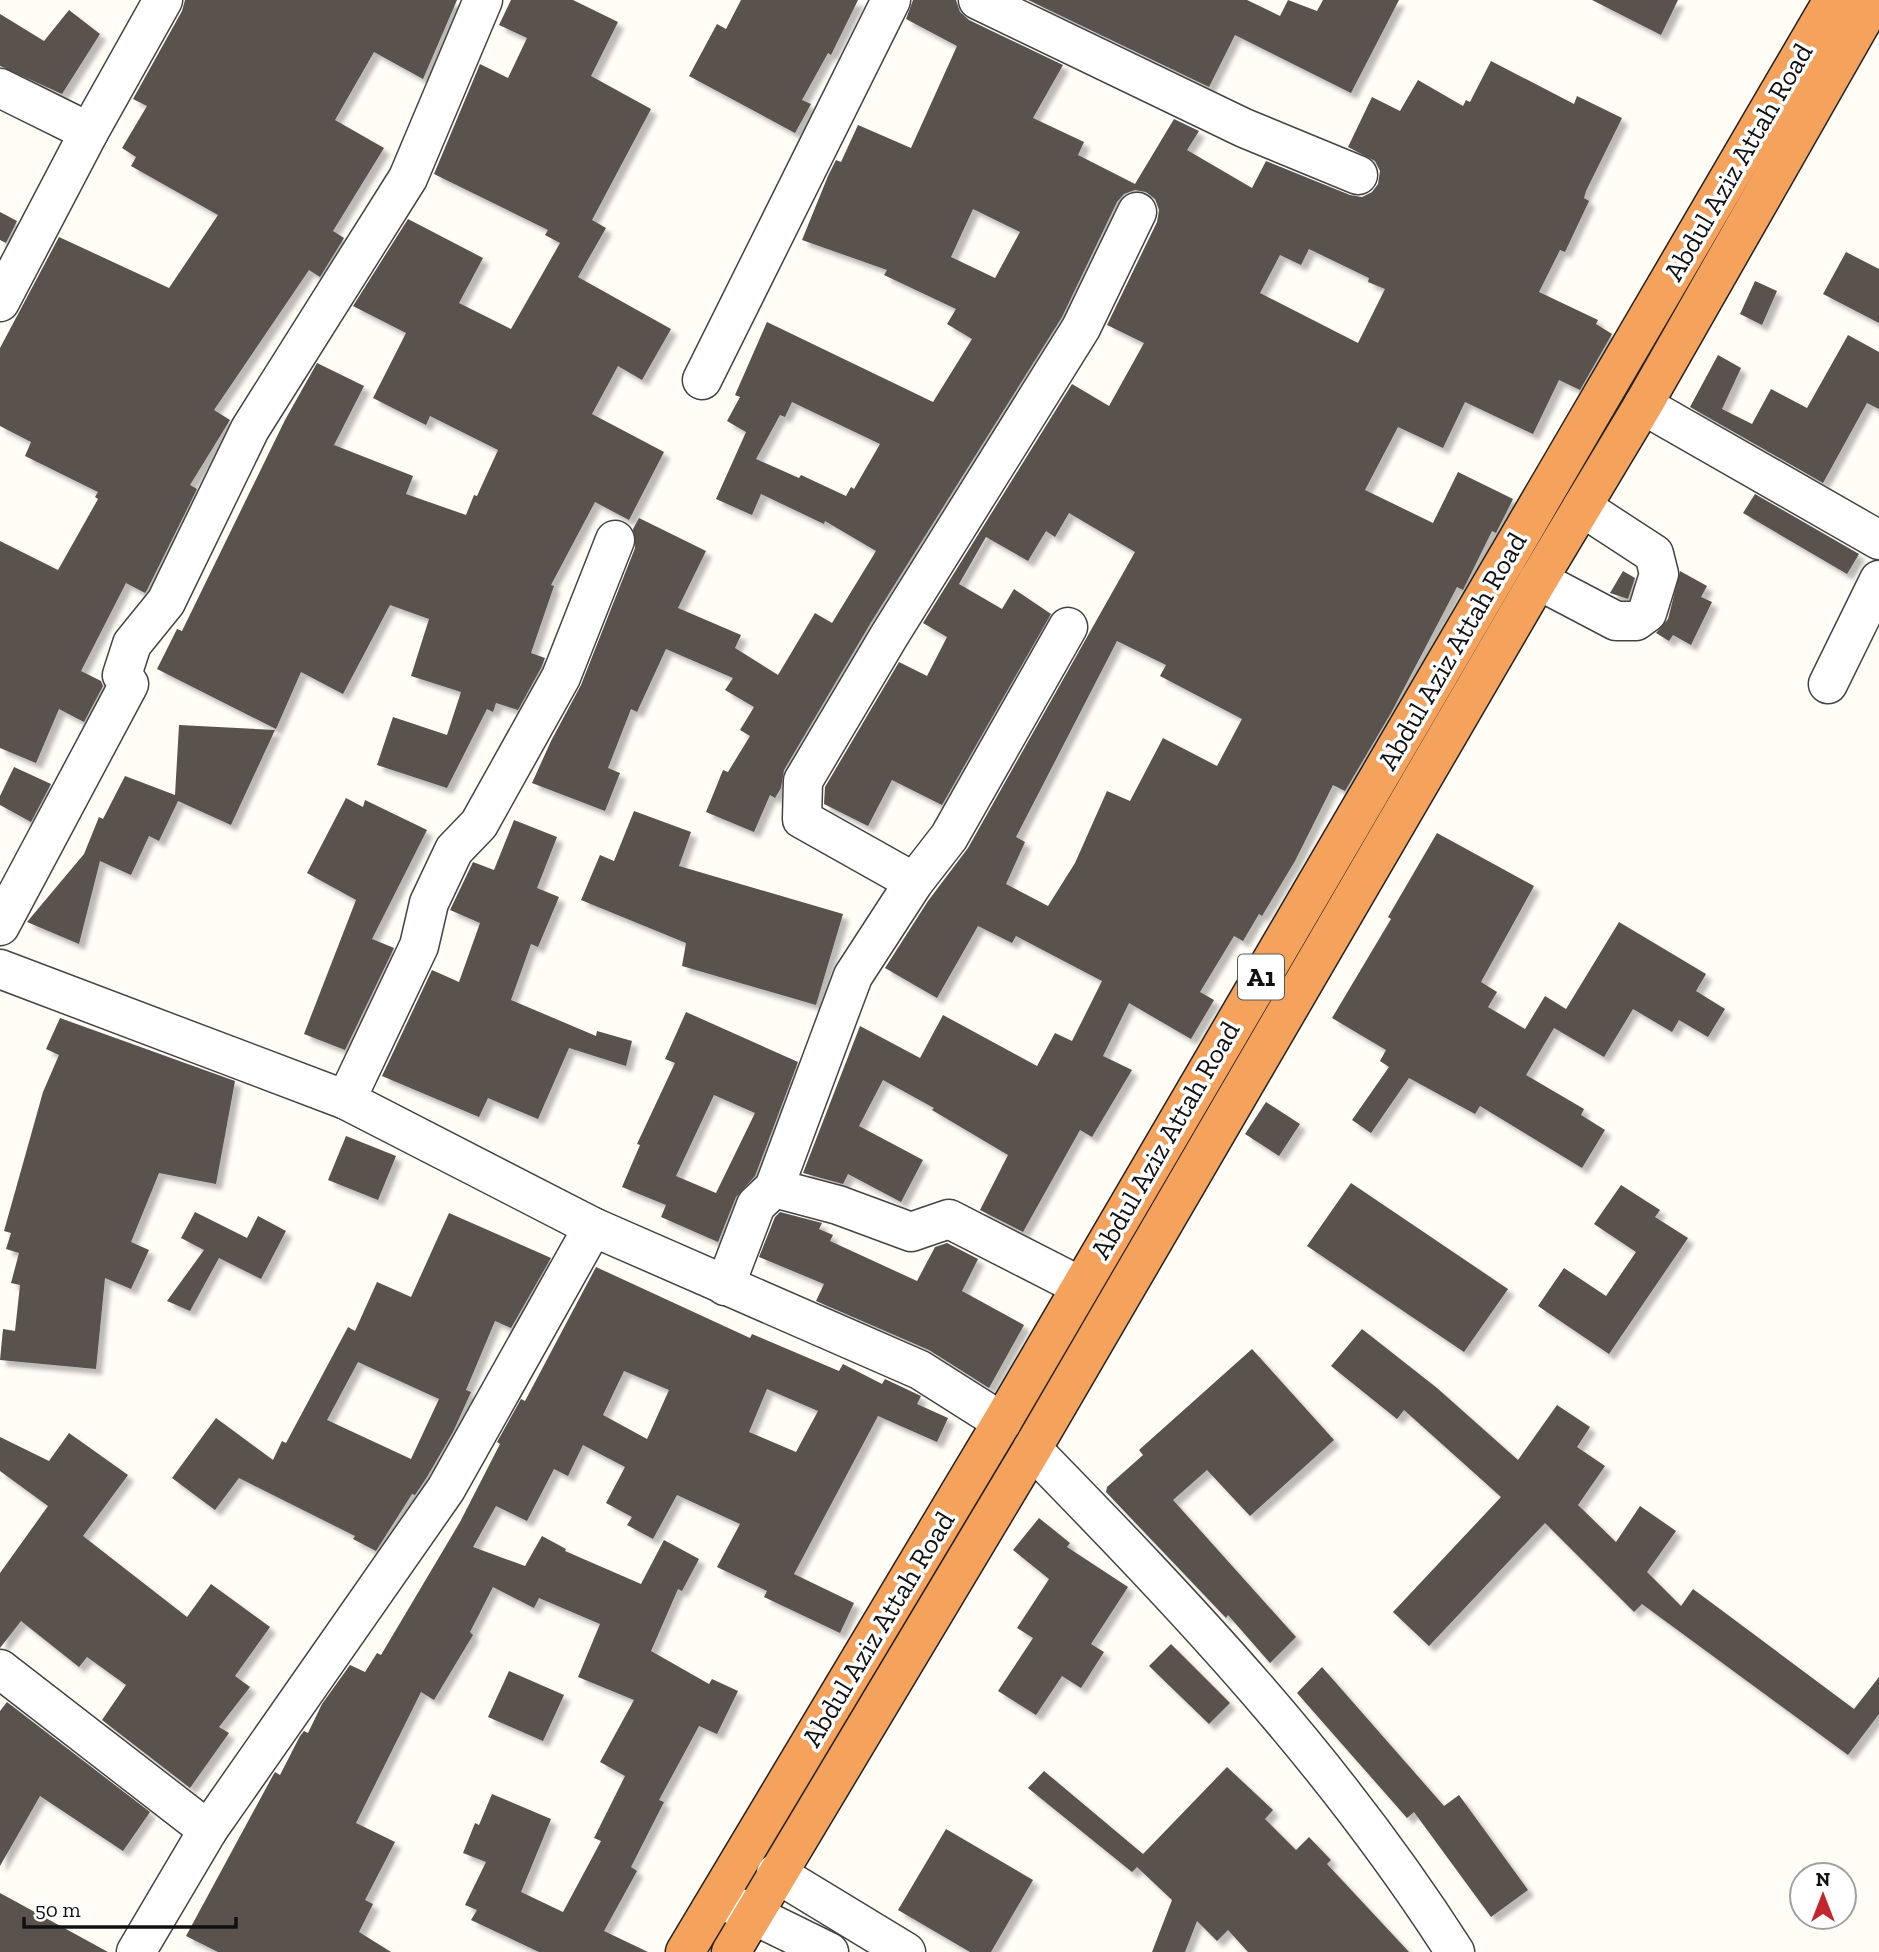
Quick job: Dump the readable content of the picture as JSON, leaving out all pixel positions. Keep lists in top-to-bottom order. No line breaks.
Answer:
{"streets":{"highway":["Abdul Aziz Attah Road","A1"]},"scale_bar":"50 m","north":"top"}
